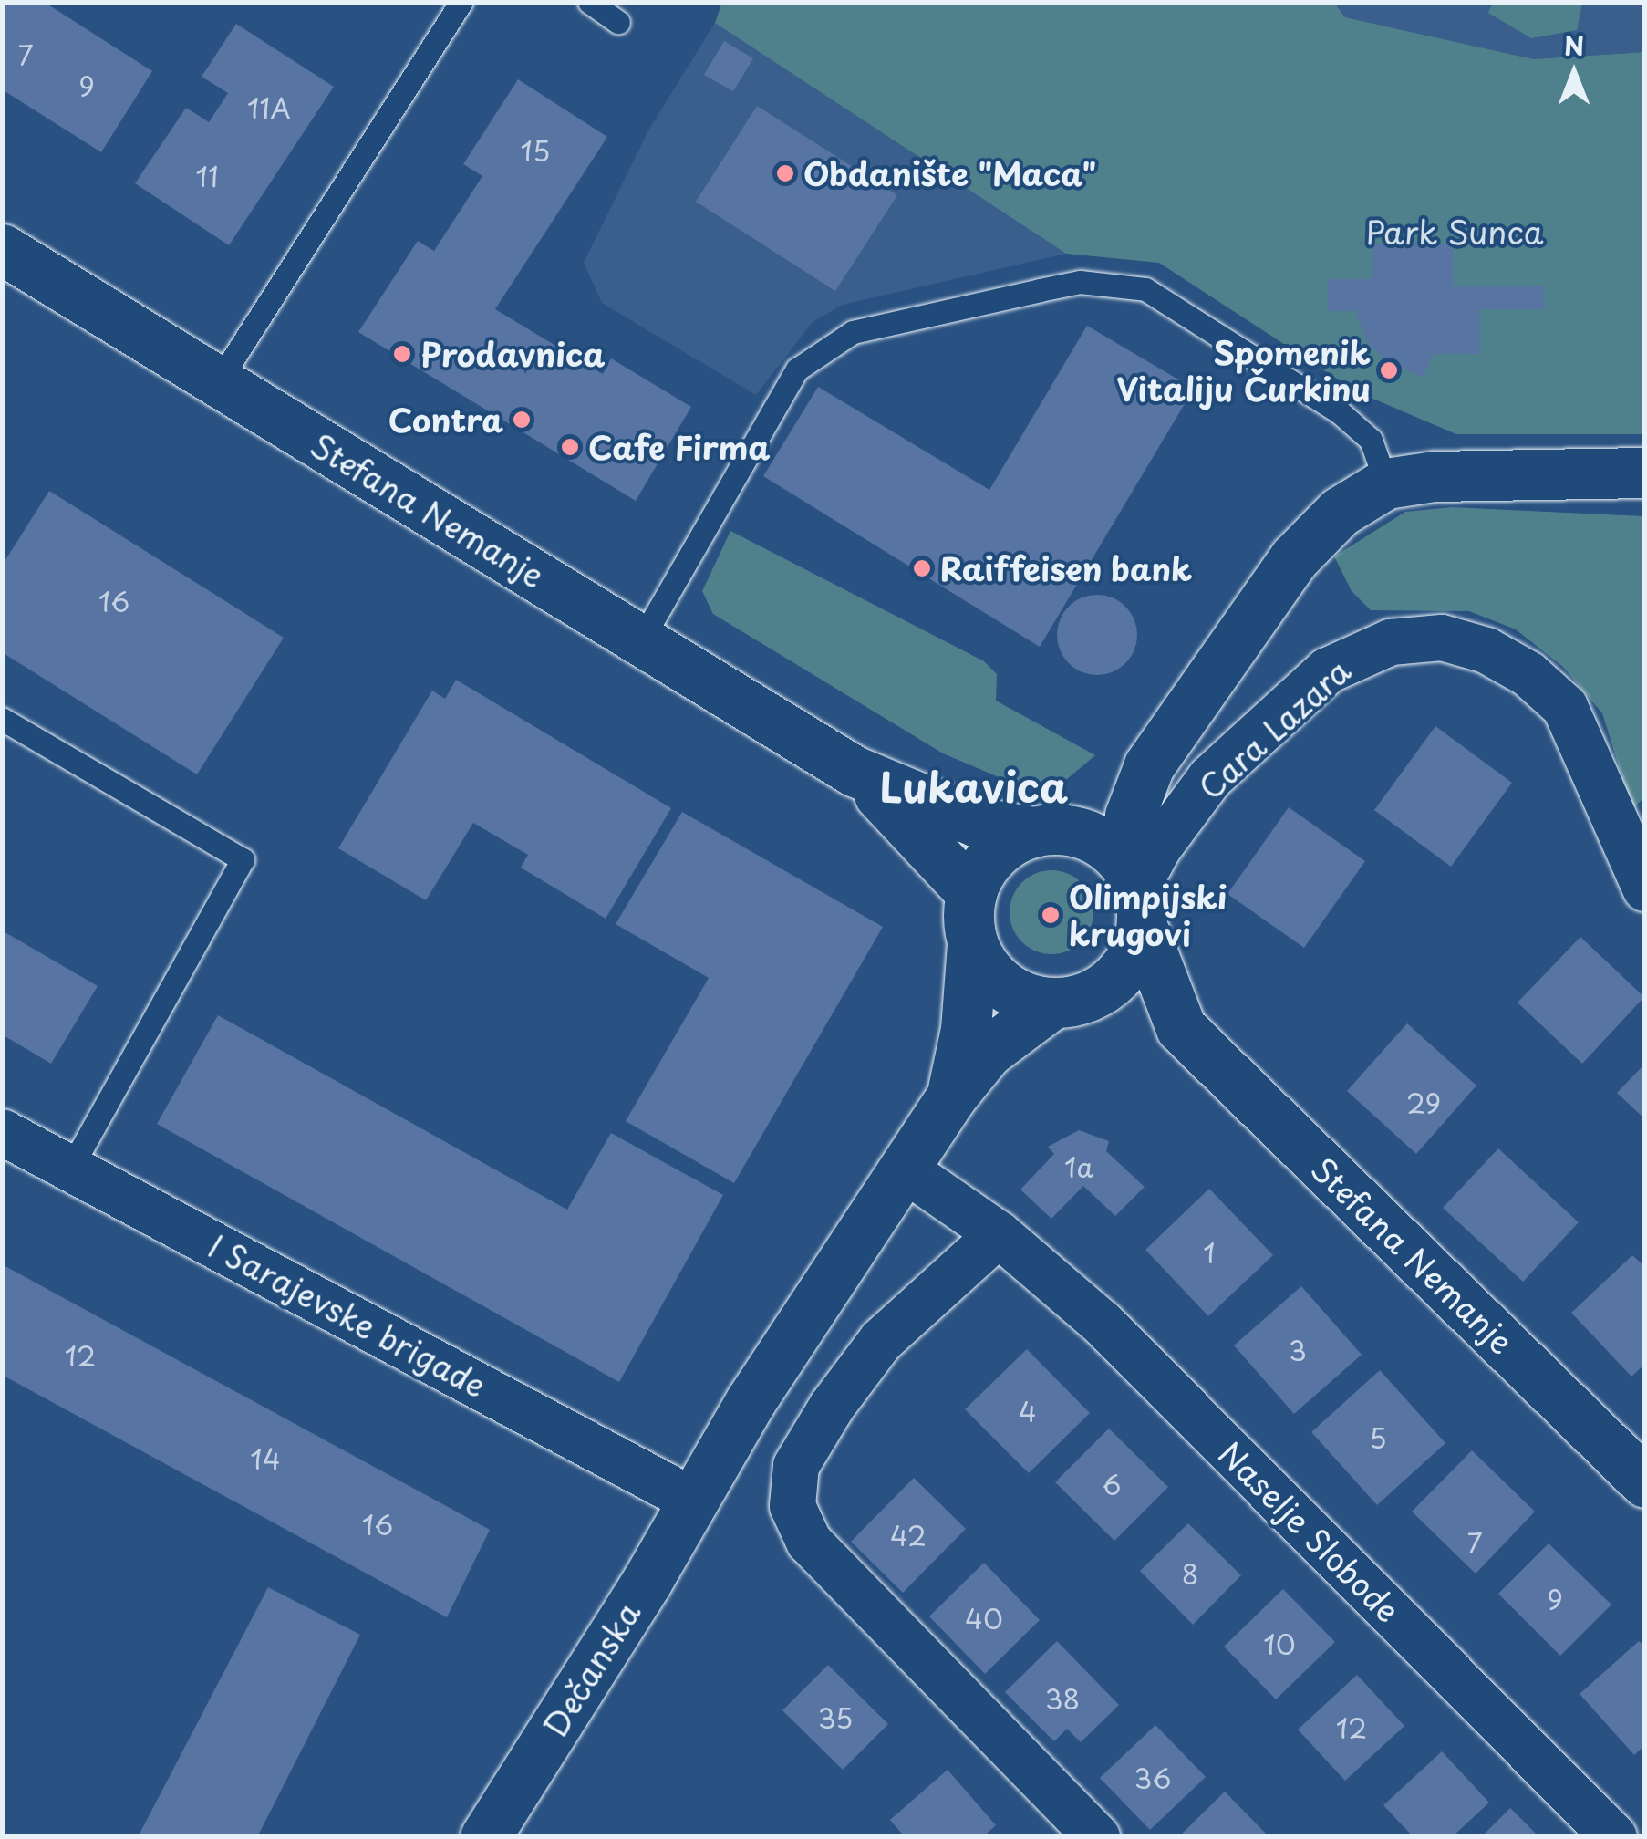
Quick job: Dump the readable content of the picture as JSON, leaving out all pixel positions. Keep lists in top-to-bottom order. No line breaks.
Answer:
{"streets":{"main road":["Stefana Nemanje","Cara Lazara","Dečanska"],"street":["I Sarajevske brigade","Naselje Slobode"]},"crossings":[["Stefana Nemanje","Cara Lazara"],["I Sarajevske brigade","Dečanska"],["Naselje Slobode","Dečanska"]],"districts":["Lukavica"],"parks":["Park Sunca"],"places":["Obdanište \"Maca\"","Prodavnica","Spomenik Vitaliju Čurkinu","Contra","Cafe Firma","Raiffeisen bank","Olimpijski krugovi"],"house_numbers":["7","9","11A","15","11","16","29","1a","1","3","12","4","5","14","6","16","42","7","8","9","40","10","38","35","12","36"],"north":"top"}
